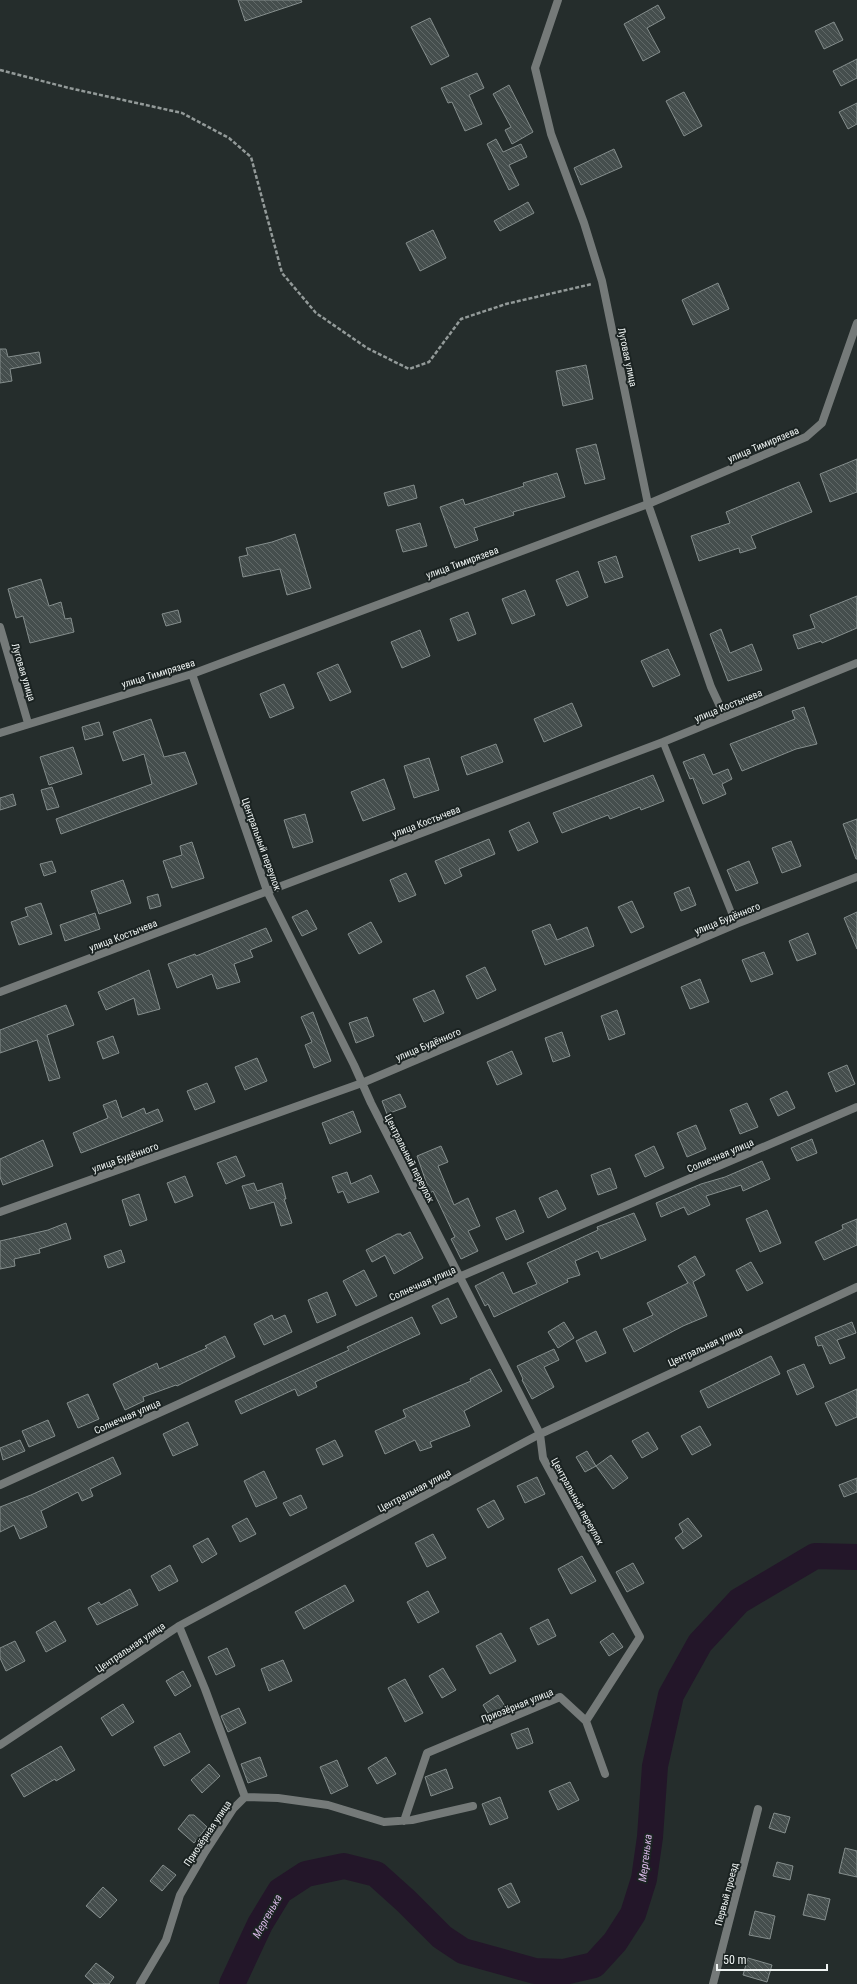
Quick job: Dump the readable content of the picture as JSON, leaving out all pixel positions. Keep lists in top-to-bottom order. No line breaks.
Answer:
{"streets":{"street":["Луговая улица","улица Тимирязева","улица Костычева","Центральный переулок","улица Будённого","Солнечная улица","Центральная улица","Приозёрная улица","Первый проезд"]},"crossings":[["Луговая улица","улица Тимирязева"],["Луговая улица","улица Костычева"],["улица Тимирязева","Центральный переулок"],["улица Костычева","Центральный переулок"],["Центральный переулок","улица Будённого"],["Центральный переулок","Солнечная улица"],["Центральный переулок","Центральная улица"],["Центральный переулок","Приозёрная улица"]],"water":["Мергенька"],"scale_bar":"50 m"}
